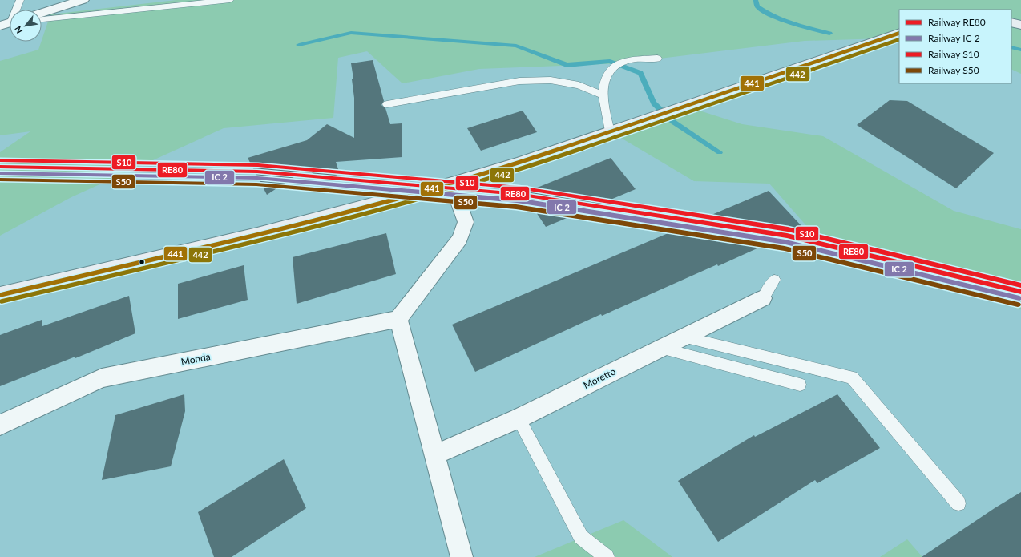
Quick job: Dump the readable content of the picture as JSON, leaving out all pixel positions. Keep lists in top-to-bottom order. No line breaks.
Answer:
{"streets":{"street":["Monda","Moretto"]},"lines":["transit line 441","transit line 442","rail line S10","rail line RE80","rail line S50"],"legend":["Railway RE80","Railway IC 2","Railway S10","Railway S50"],"north":"bottom left"}
